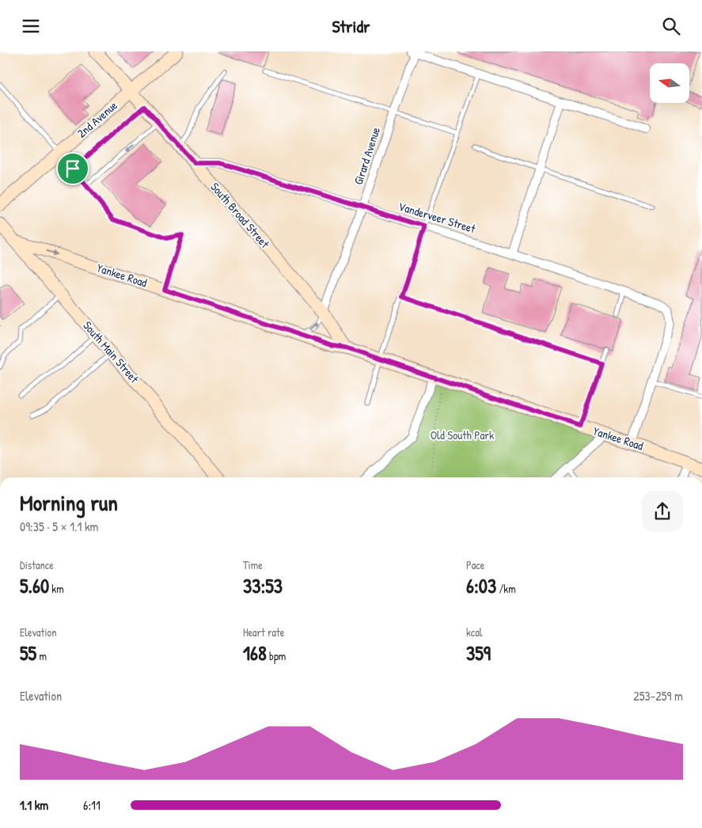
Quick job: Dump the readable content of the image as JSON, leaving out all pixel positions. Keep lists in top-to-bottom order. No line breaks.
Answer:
{"streets":{"street":["2nd Avenue","Girard Avenue","South Broad Street","Vanderveer Street","Yankee Road","South Main Street"]},"crossings":[["2nd Avenue","South Broad Street"],["Girard Avenue","South Broad Street"],["Girard Avenue","Vanderveer Street"],["South Broad Street","Vanderveer Street"],["South Broad Street","Yankee Road"],["Yankee Road","South Main Street"]],"parks":["Old South Park"],"north":"left","page":{"header":"Stridr","heading":["Morning run","09:35 · 5 × 1.1 km"],"stats":[["Distance","5.60 km"],["Time","33:53"],["Pace","6:03 /km"],["Elevation","55 m"],["Heart rate","168 bpm"],["kcal","359"]],"chart":["Elevation","253–259 m"],"list":[{"name":"1.1 km","note":"6:11"}]}}
